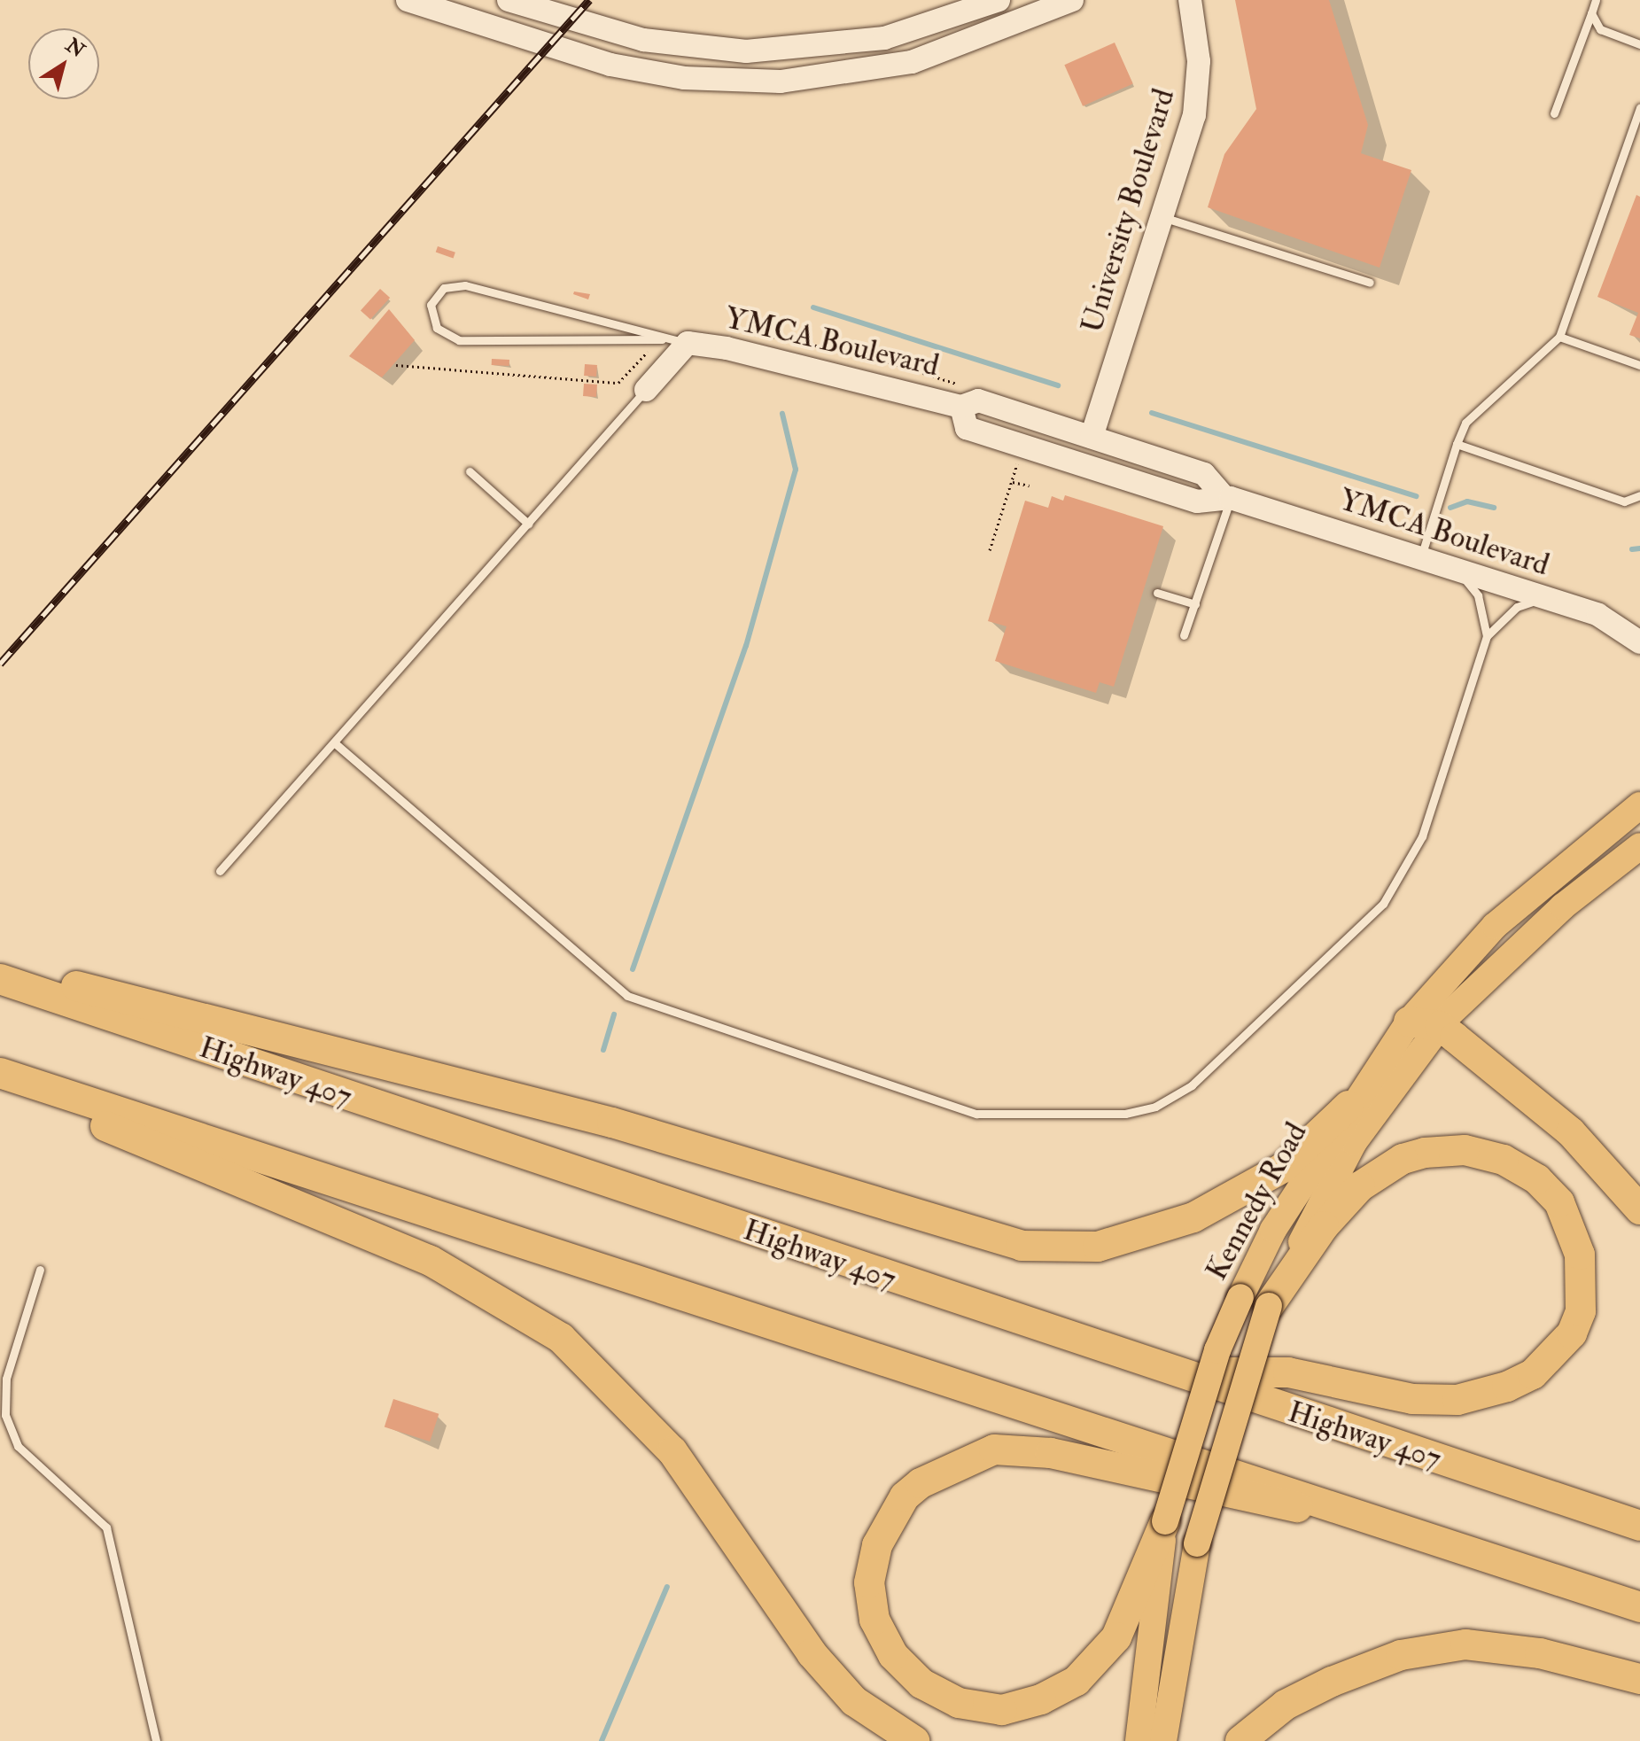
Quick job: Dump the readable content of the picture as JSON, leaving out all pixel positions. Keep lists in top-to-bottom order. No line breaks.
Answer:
{"streets":{"highway":["Highway 407"],"main road":["University Boulevard","YMCA Boulevard","Kennedy Road"]},"crossings":[["University Boulevard","YMCA Boulevard"]],"north":"top right"}
